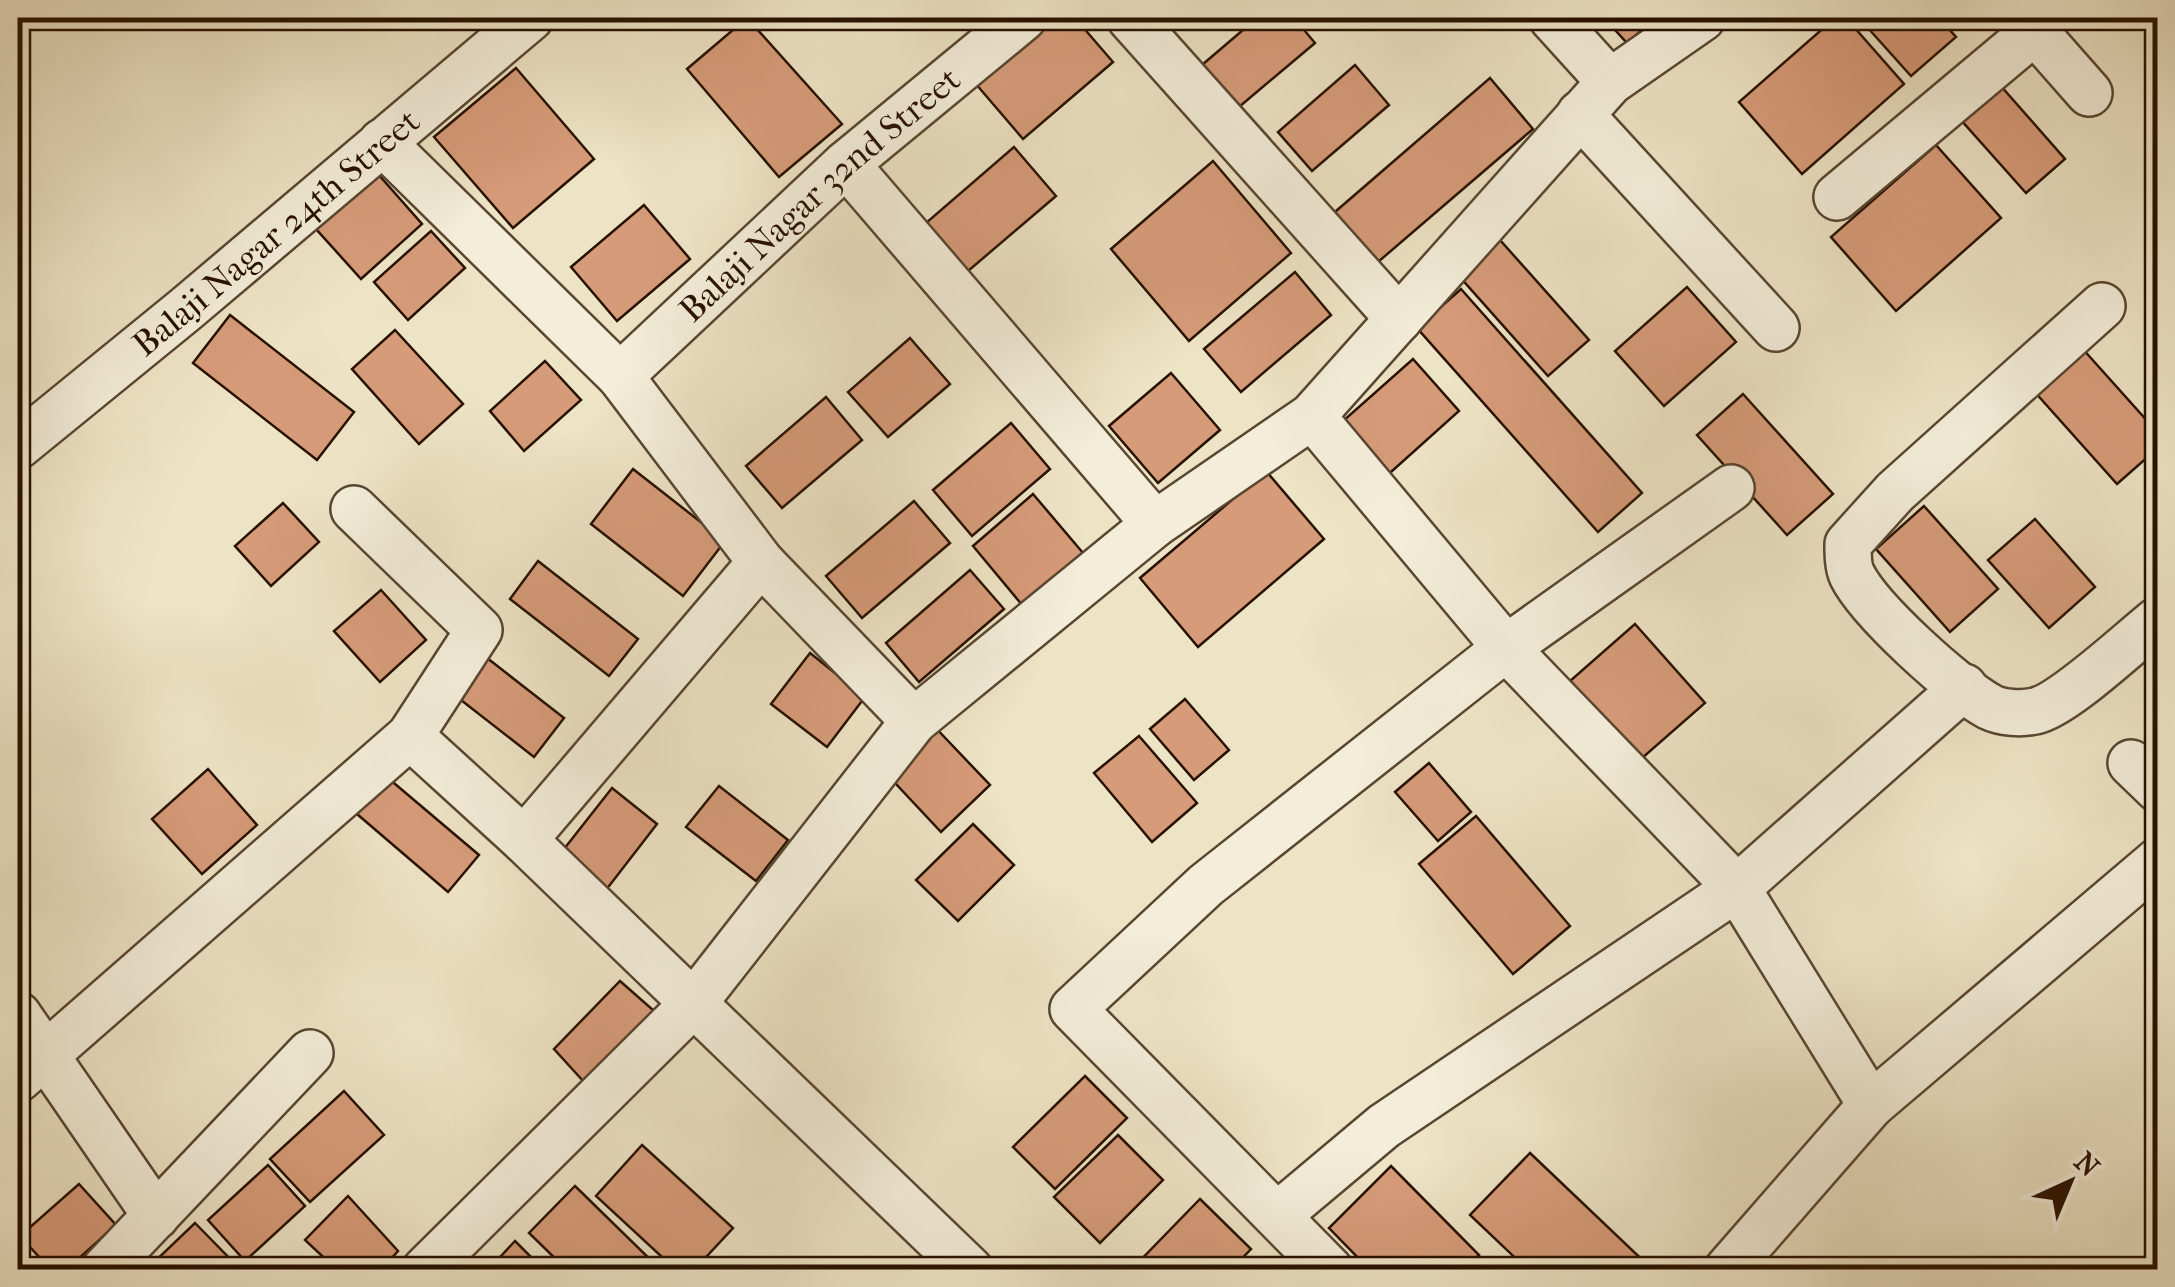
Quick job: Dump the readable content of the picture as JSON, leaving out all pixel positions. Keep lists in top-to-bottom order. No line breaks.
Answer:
{"streets":{"street":["Balaji Nagar 32nd Street","Balaji Nagar 24th Street"]},"north":"top right"}
